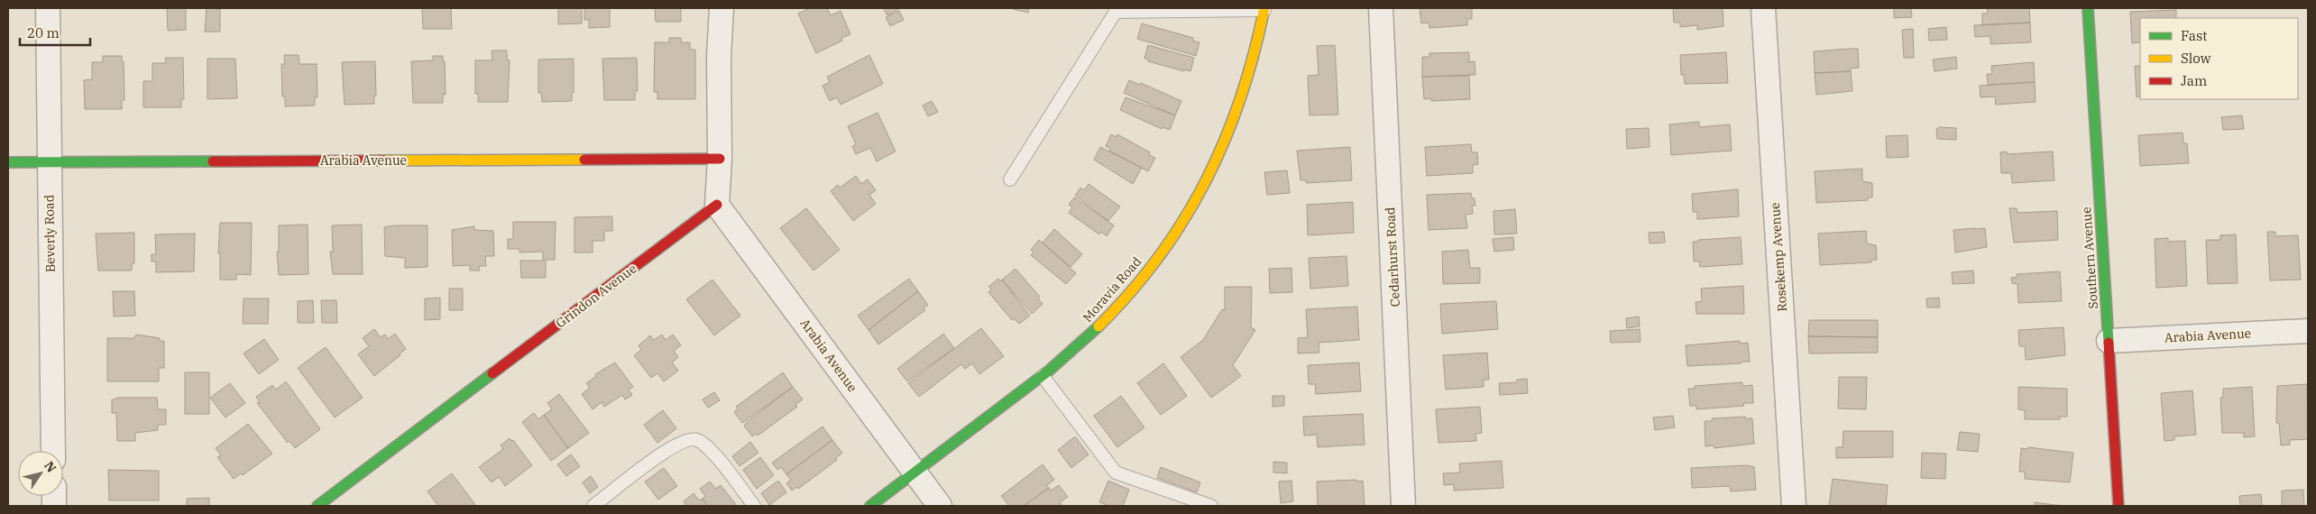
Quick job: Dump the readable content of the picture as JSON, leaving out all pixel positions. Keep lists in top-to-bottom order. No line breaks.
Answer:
{"streets":{"street":["Arabia Avenue","Beverly Road","Cedarhurst Road","Rosekemp Avenue","Southern Avenue","Moravia Road","Grindon Avenue"]},"crossings":[["Arabia Avenue","Beverly Road"],["Arabia Avenue","Southern Avenue"],["Arabia Avenue","Moravia Road"],["Arabia Avenue","Grindon Avenue"]],"legend":["Fast","Slow","Jam"],"scale_bar":"20 m","north":"top right"}
